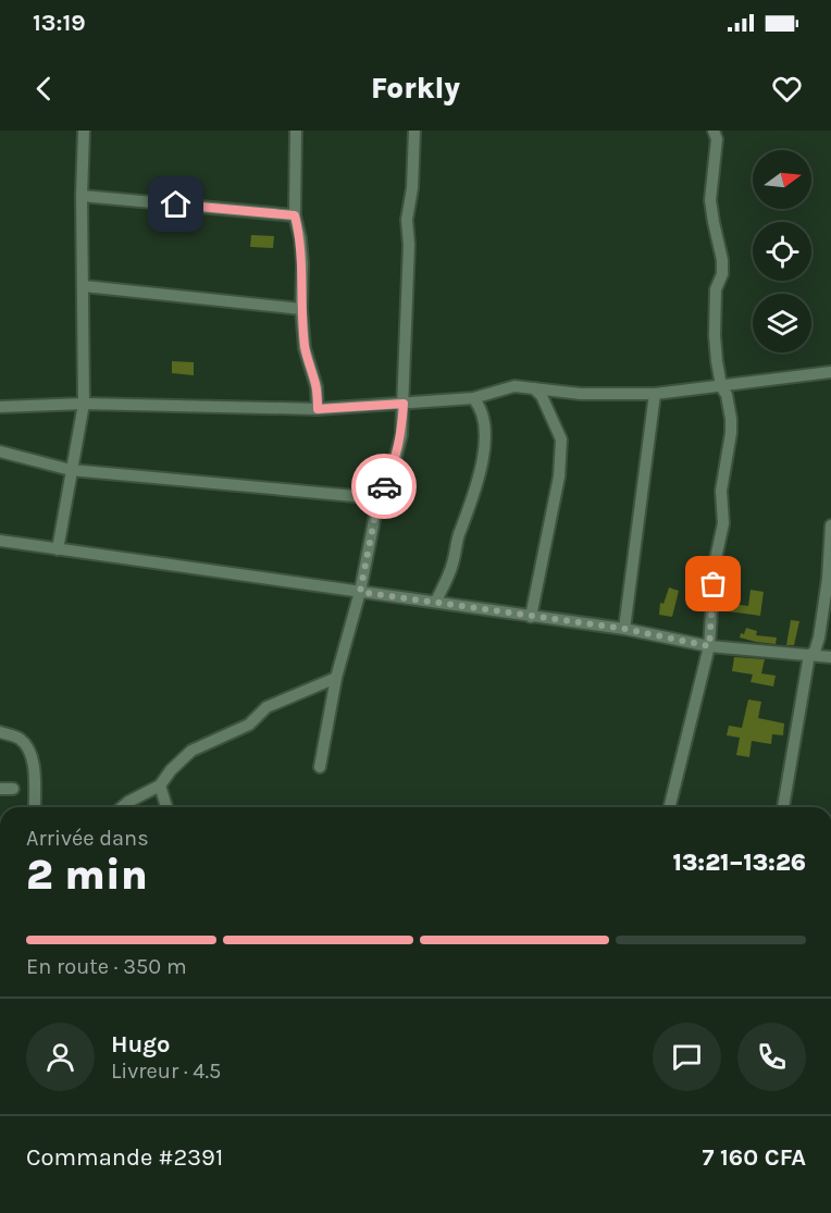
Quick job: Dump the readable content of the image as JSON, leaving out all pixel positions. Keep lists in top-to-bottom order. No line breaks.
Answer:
{"north":"right","page":{"status":"13:19","header":"Forkly","heading":["2 min","Arrivée dans","13:21–13:26"],"panel":["Hugo","Livreur · 4.5","Commande #2391","7 160 CFA"],"bar":"En route · 350 m"}}
